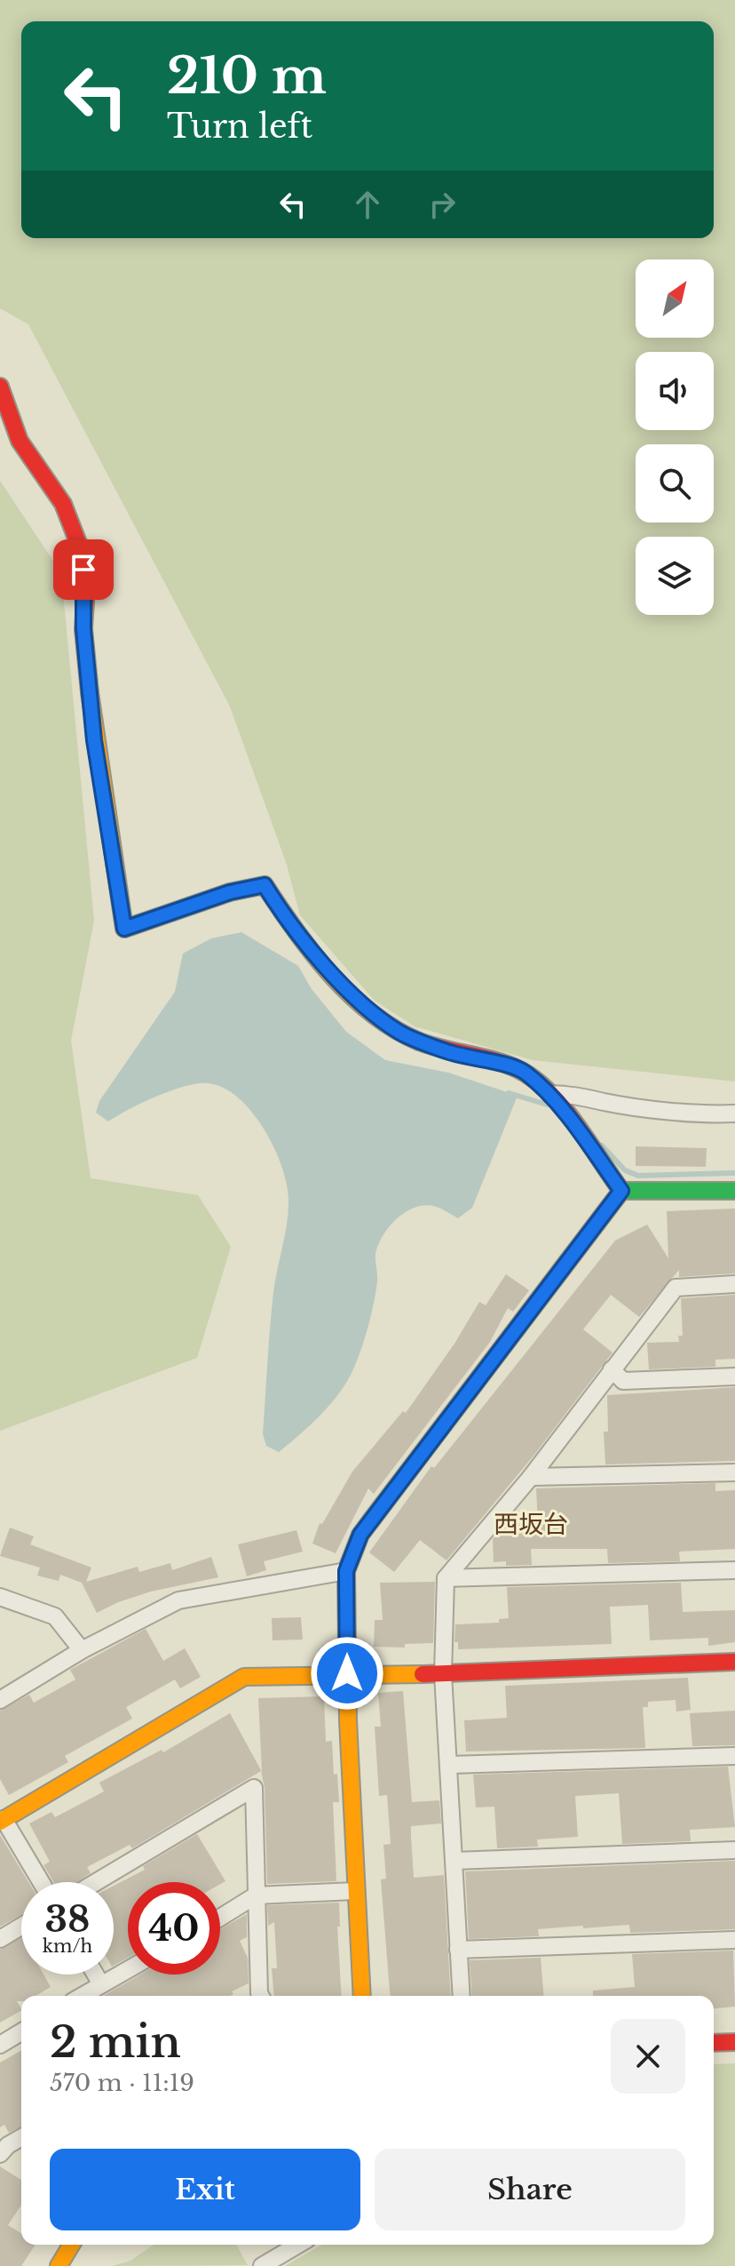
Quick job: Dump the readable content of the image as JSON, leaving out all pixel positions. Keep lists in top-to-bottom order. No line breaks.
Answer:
{"districts":["西坂台"],"north":"top right","page":{"turn":["210 m","Turn left"],"speed":"38 km/h","limit":"40","heading":["2 min","570 m · 11:19"],"buttons":["Exit","Share"]}}
